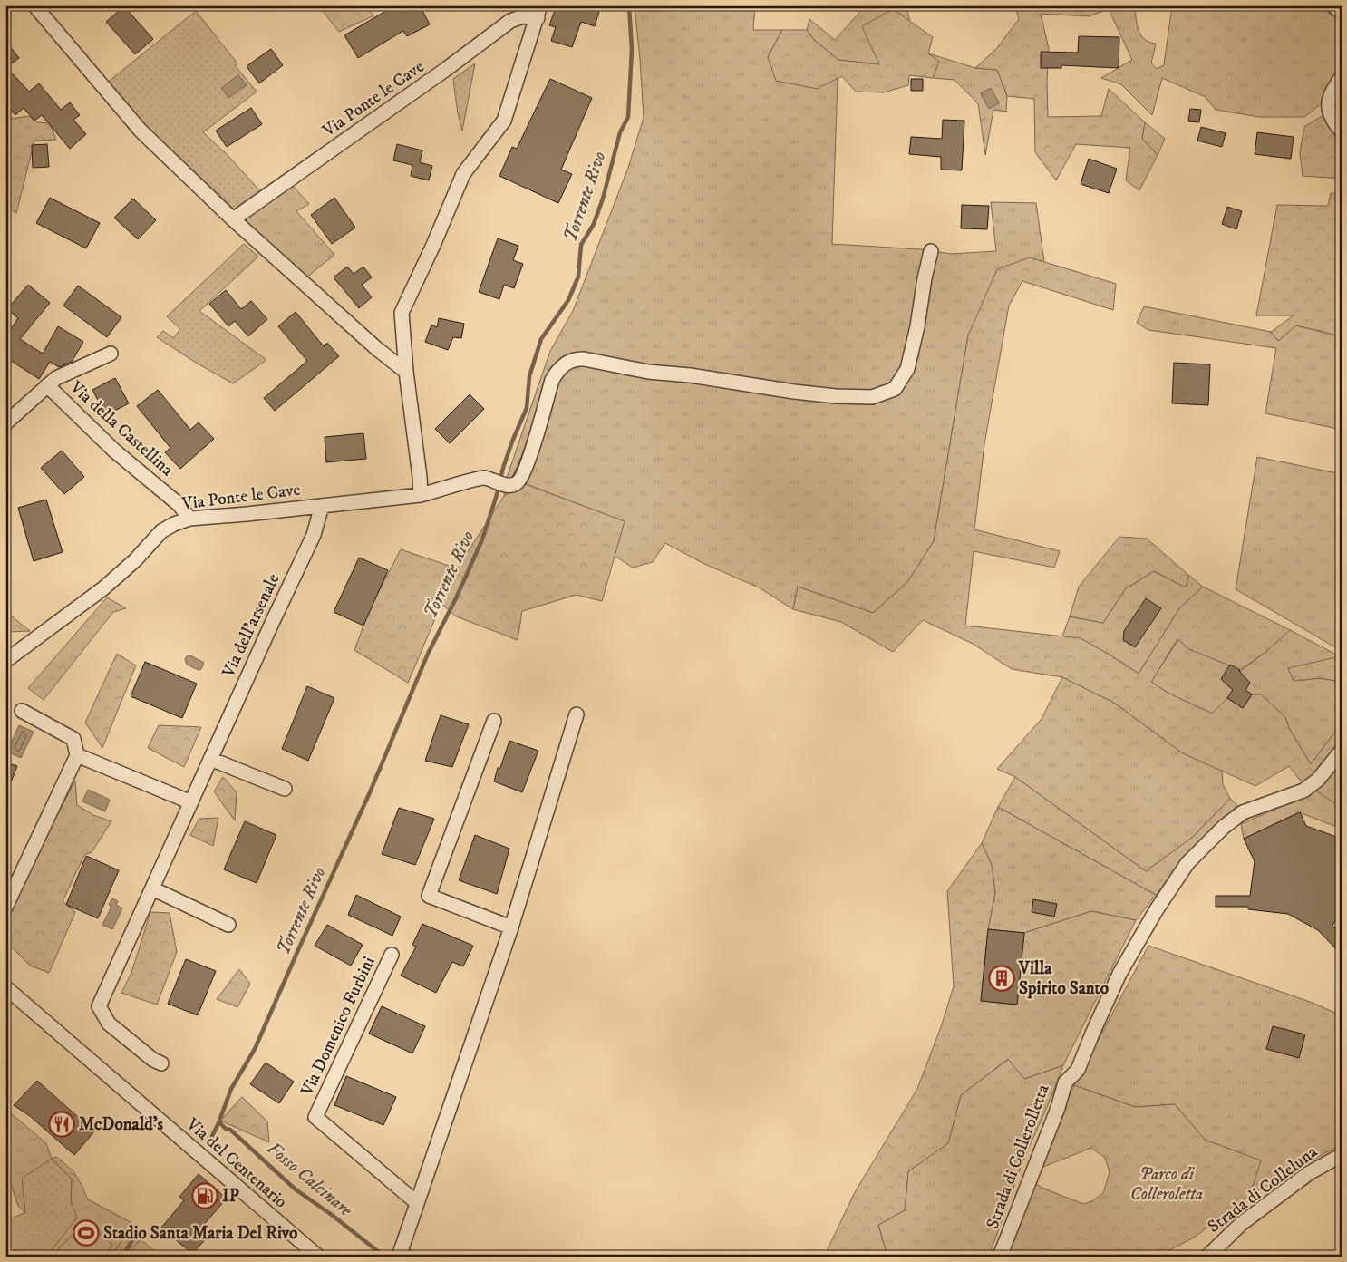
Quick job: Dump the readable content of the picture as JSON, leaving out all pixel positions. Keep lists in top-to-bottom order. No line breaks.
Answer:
{"streets":{"street":["Via Ponte le Cave","Via della Castellina","Via dell'arsenale","Via Domenico Furbini","Strada di Collerolletta","Via del Centenario","Strada di Colleluna"]},"crossings":[["Via Ponte le Cave","Via della Castellina"],["Via Ponte le Cave","Via dell'arsenale"]],"water":["Torrente Rivo","Fosso Calcinare"],"parks":["Parco di Colleroletta"],"places":{"building":["Villa Spirito Santo"],"restaurant":["McDonald's"],"fuel station":["IP"],"sports":["Stadio Santa Maria Del Rivo"]}}
